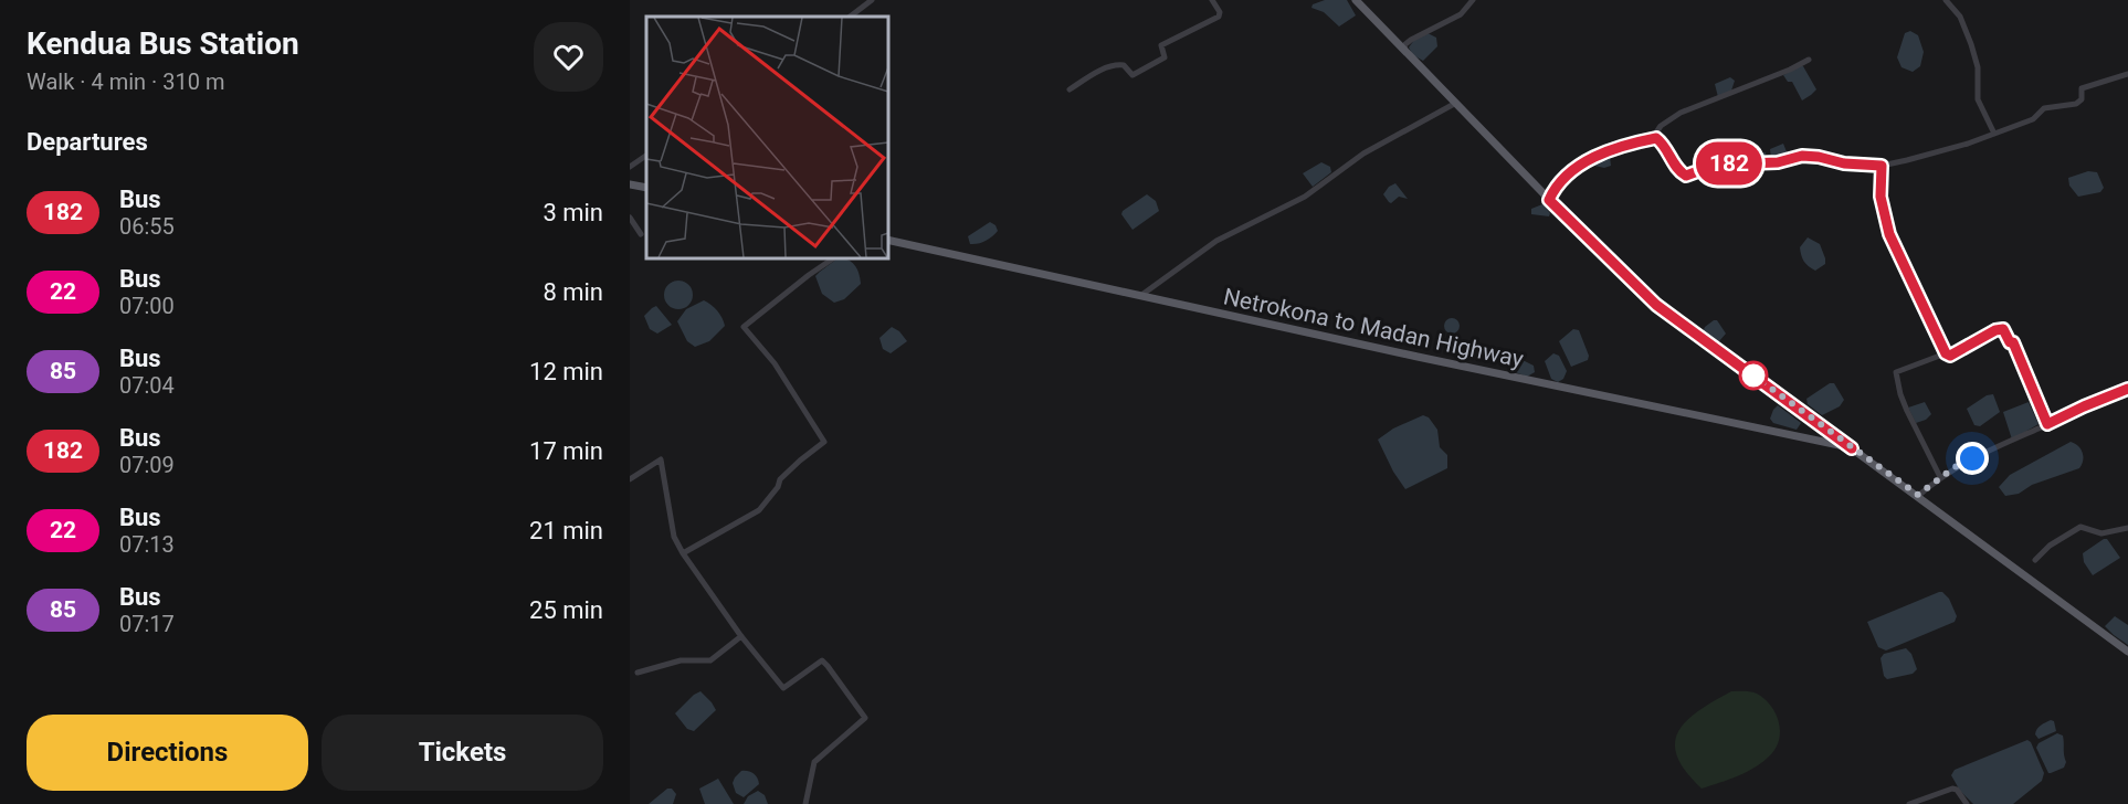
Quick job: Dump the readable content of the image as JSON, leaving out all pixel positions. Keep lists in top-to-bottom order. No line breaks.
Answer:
{"streets":{"main road":["Netrokona to Madan Highway"]},"lines":["bus line 182"],"page":{"heading":[["Kendua Bus Station","Walk · 4 min · 310 m"],"Departures"],"on_map":"182","list":[{"mark":"182","name":"Bus","note":"06:55","value":"3 min"},{"mark":"22","name":"Bus","note":"07:00","value":"8 min"},{"mark":"85","name":"Bus","note":"07:04","value":"12 min"},{"mark":"182","name":"Bus","note":"07:09","value":"17 min"},{"mark":"22","name":"Bus","note":"07:13","value":"21 min"},{"mark":"85","name":"Bus","note":"07:17","value":"25 min"}],"buttons":["Directions","Tickets"]}}
